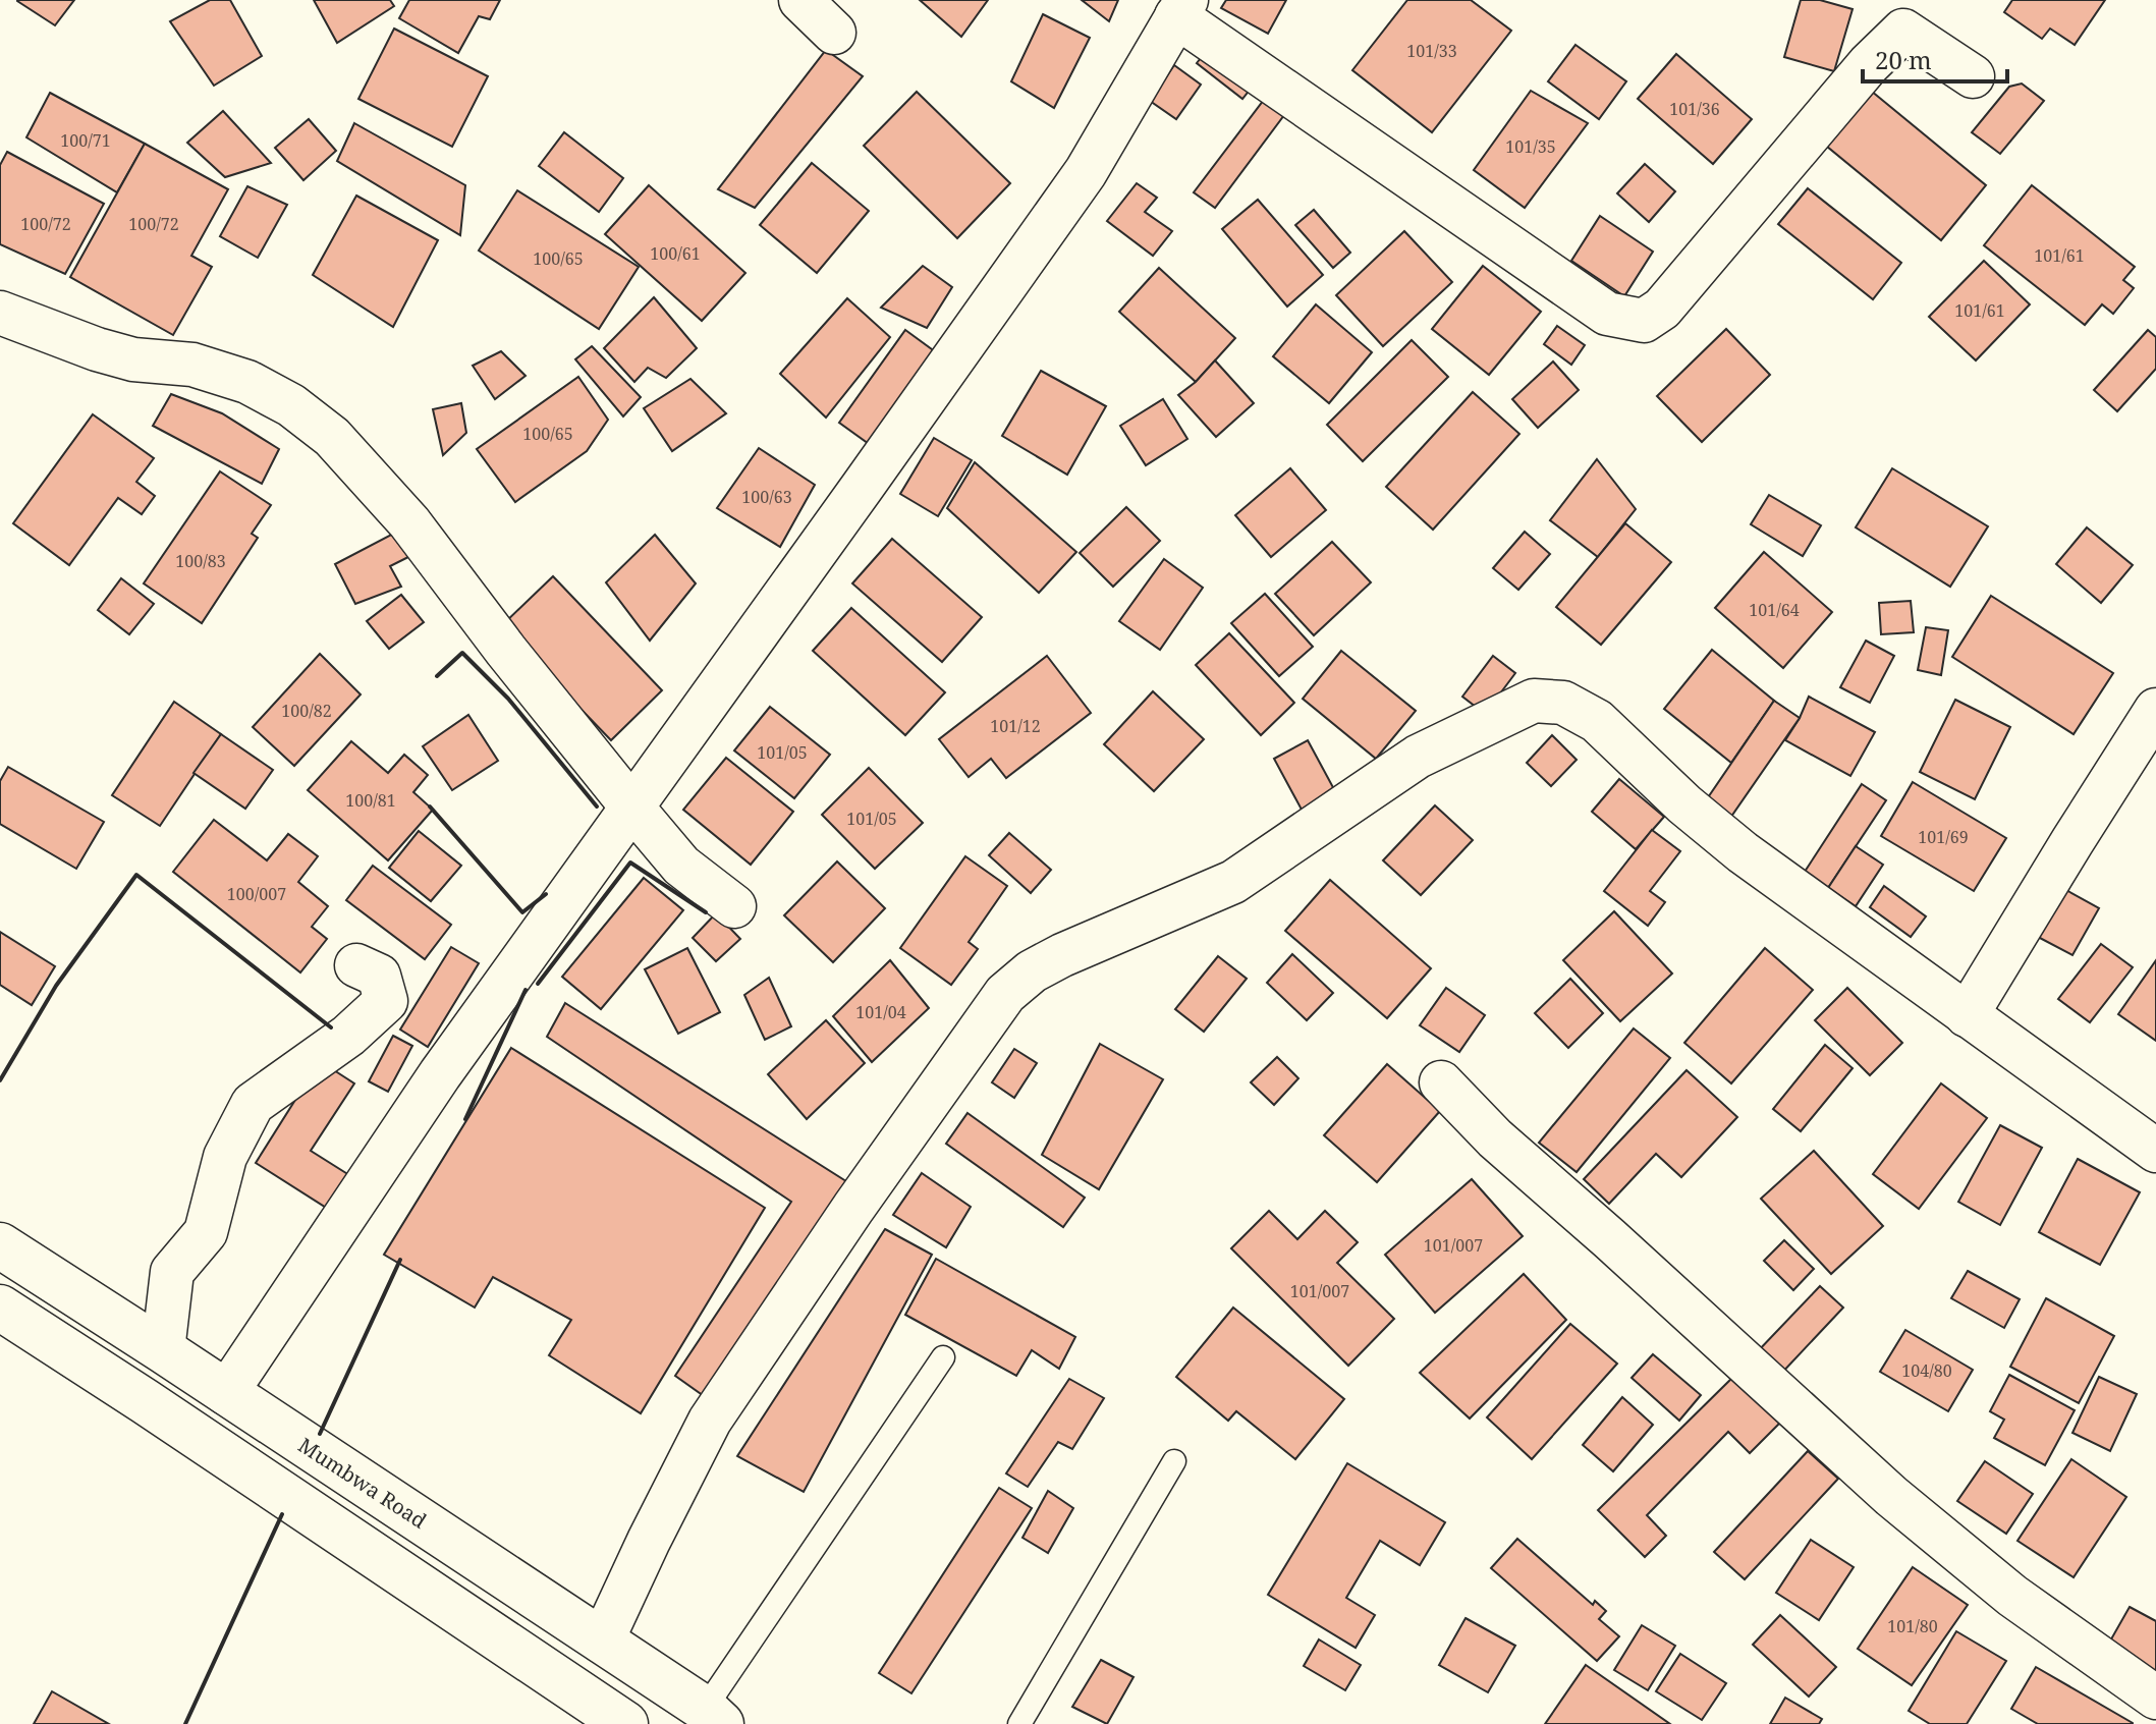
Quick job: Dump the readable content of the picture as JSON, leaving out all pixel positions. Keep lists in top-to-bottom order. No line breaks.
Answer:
{"streets":{"main road":["Mumbwa Road"]},"house_numbers":["101/33","101/36","100/71","101/35","100/72","100/72","100/61","101/61","100/65","101/61","100/65","100/63","100/83","101/64","100/82","101/12","101/05","100/81","101/05","101/69","100/007","101/04","101/007","101/007","104/80","101/80"],"scale_bar":"20 m"}
